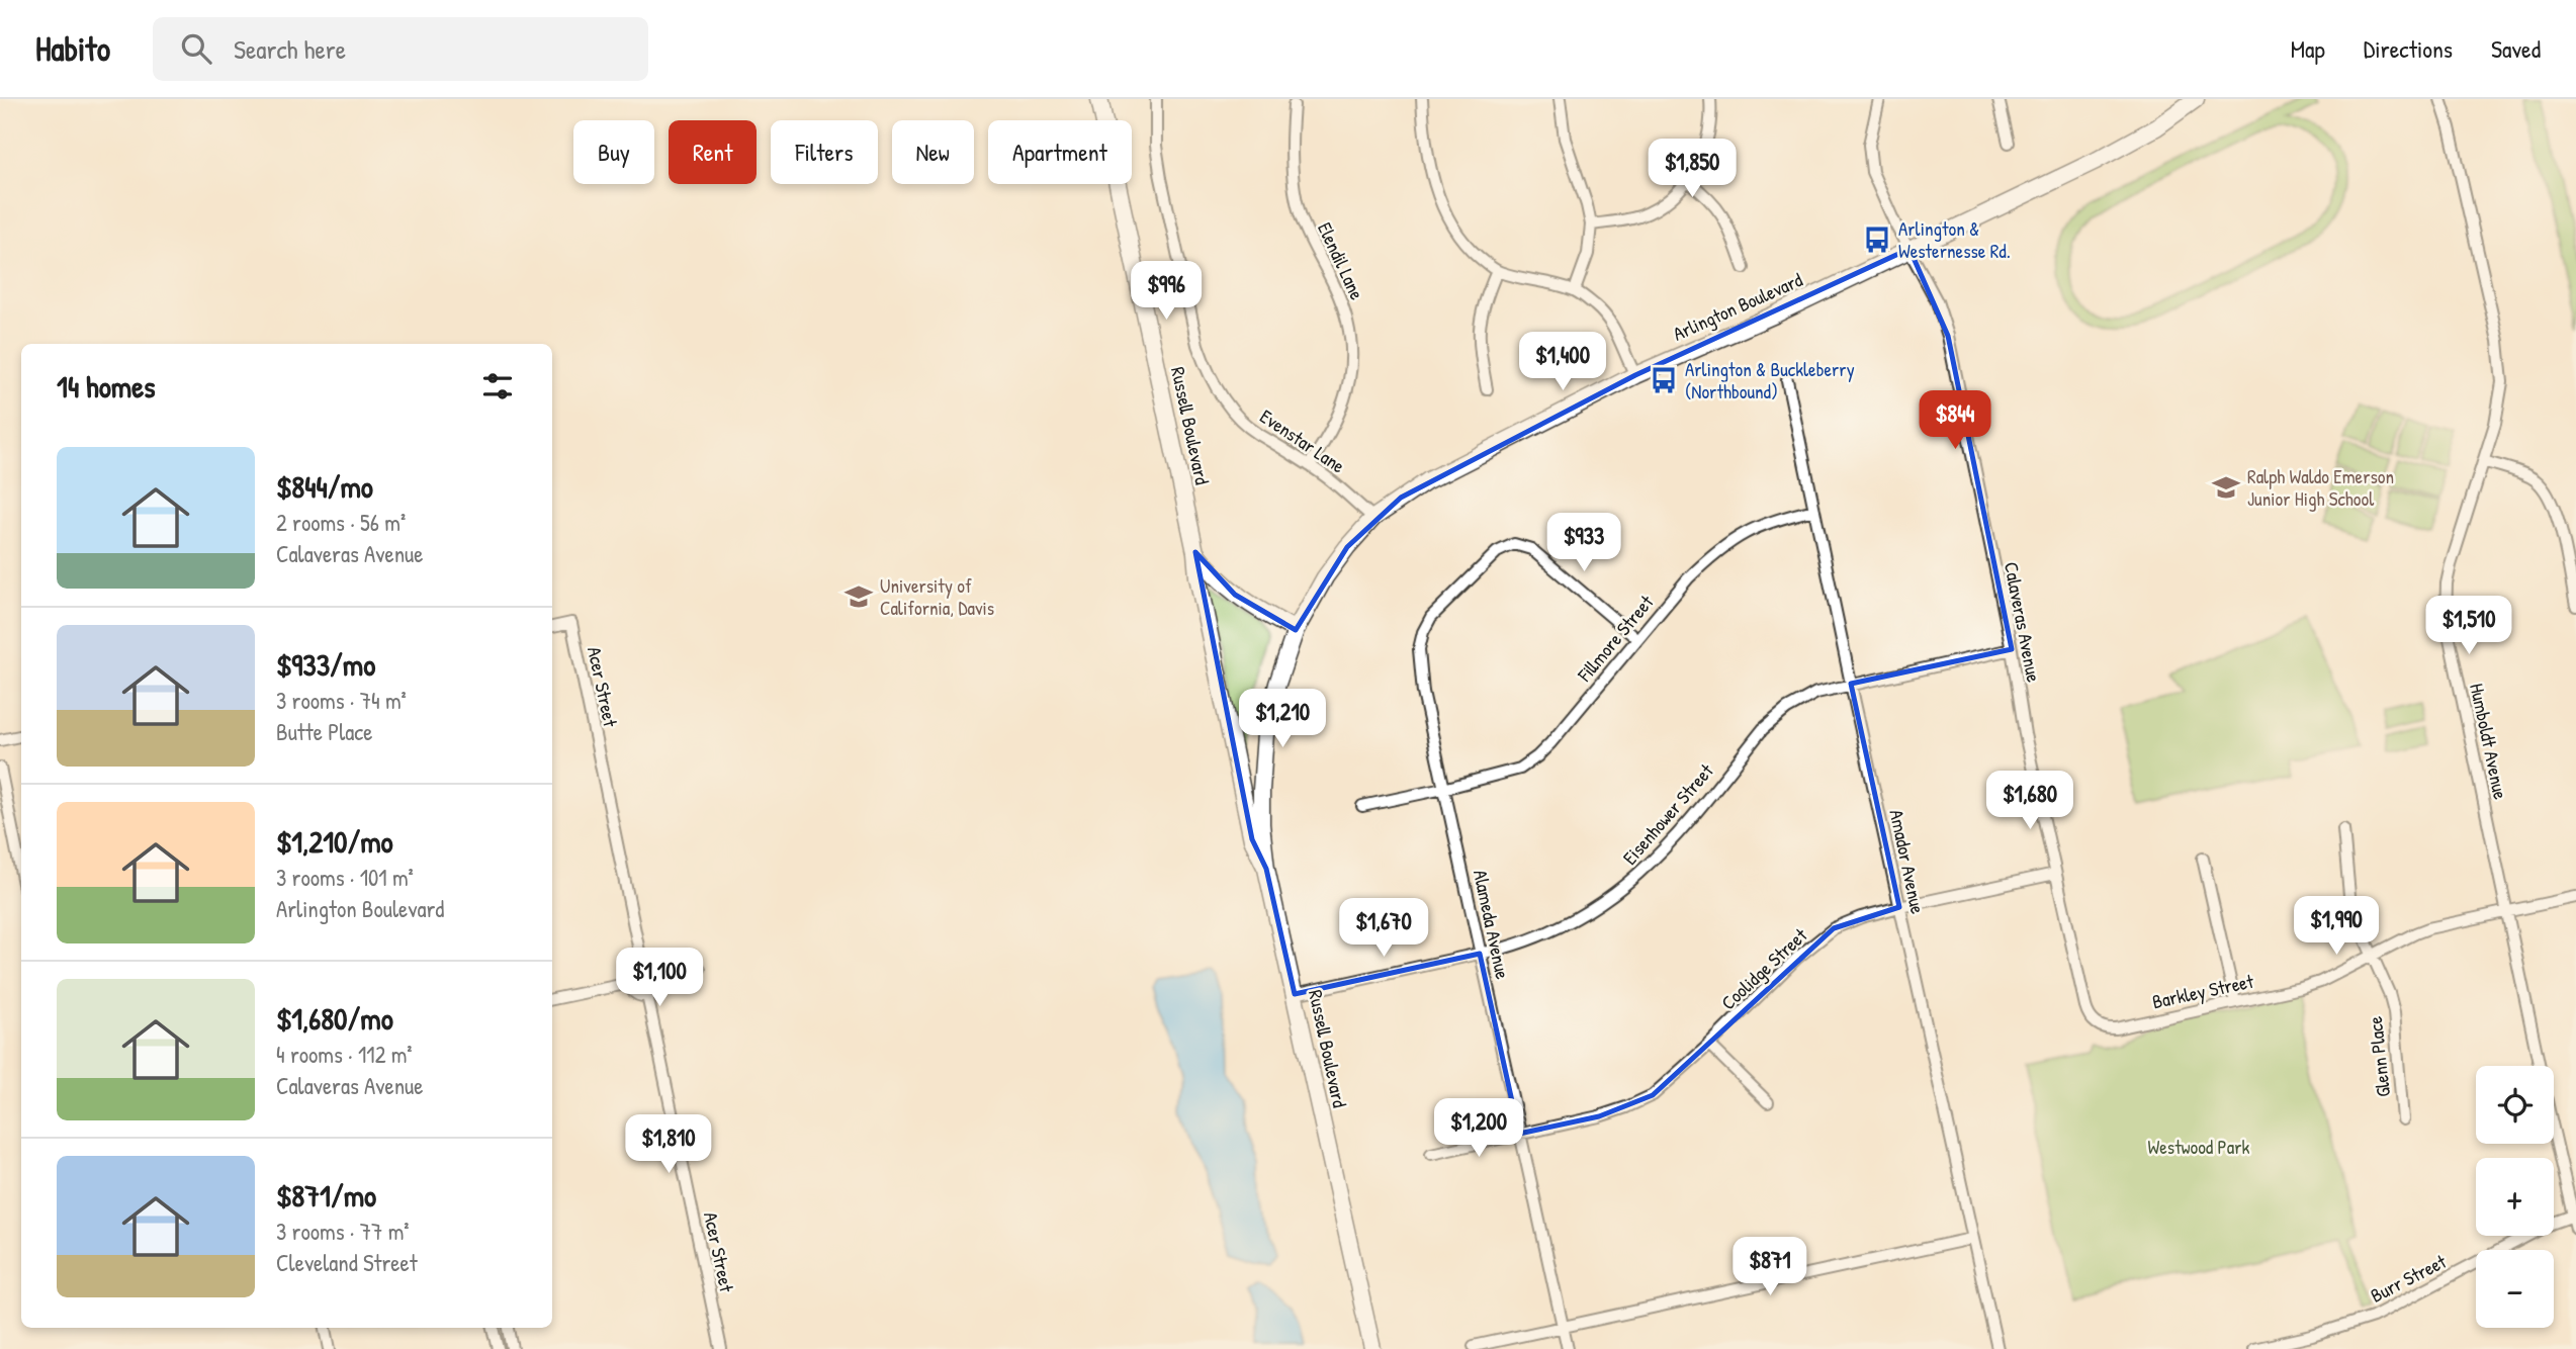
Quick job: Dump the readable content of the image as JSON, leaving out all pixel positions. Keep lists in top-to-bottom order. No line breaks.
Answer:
{"streets":{"main road":["Arlington Boulevard","Russell Boulevard"],"street":["Elendil Lane","Evenstar Lane","Calaveras Avenue","Fillmore Street","Acer Street","Humboldt Avenue","Eisenhower Street","Amador Avenue","Alameda Avenue","Coolidge Street","Barkley Street","Glenn Place","Burr Street"]},"crossings":[["Elendil Lane","Evenstar Lane"],["Arlington Boulevard","Russell Boulevard"],["Arlington Boulevard","Evenstar Lane"],["Arlington Boulevard","Calaveras Avenue"],["Russell Boulevard","Eisenhower Street"],["Calaveras Avenue","Eisenhower Street"],["Calaveras Avenue","Coolidge Street"],["Calaveras Avenue","Barkley Street"],["Fillmore Street","Amador Avenue"],["Fillmore Street","Alameda Avenue"],["Humboldt Avenue","Barkley Street"],["Humboldt Avenue","Burr Street"],["Eisenhower Street","Amador Avenue"],["Eisenhower Street","Alameda Avenue"],["Amador Avenue","Coolidge Street"],["Alameda Avenue","Coolidge Street"],["Barkley Street","Glenn Place"]],"parks":["Westwood Park"],"places":{"bus stop":["Arlington & Westernesse Rd.","Arlington & Buckleberry (Northbound)"],"school or university":["Ralph Waldo Emerson Junior High School","University of California, Davis"]},"page":{"header":"Habito","search":"Search here","nav":["Map","Directions","Saved"],"chip":["Buy","Rent","Filters","New","Apartment"],"price":["$1,850","$996","$1,400","$844","$933","$1,510","$1,210","$1,680","$1,990","$1,670","$1,100","$1,200","$1,810","$871"],"heading":"14 homes","list":[{"name":"$844/mo","note":"2 rooms · 56 m² · Calaveras Avenue"},{"name":"$933/mo","note":"3 rooms · 74 m² · Butte Place"},{"name":"$1,210/mo","note":"3 rooms · 101 m² · Arlington Boulevard"},{"name":"$1,680/mo","note":"4 rooms · 112 m² · Calaveras Avenue"},{"name":"$871/mo","note":"3 rooms · 77 m² · Cleveland Street"}],"map_buttons":["+","−"]}}
